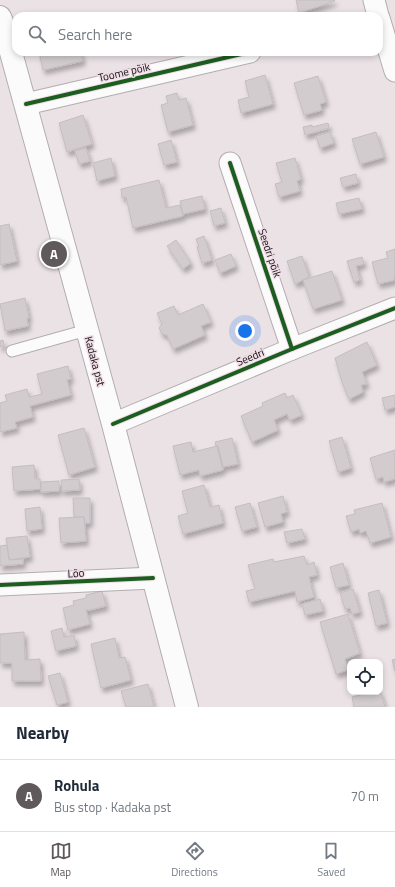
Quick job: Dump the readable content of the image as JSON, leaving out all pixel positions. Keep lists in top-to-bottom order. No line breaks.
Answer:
{"streets":{"main road":["Kadaka pst"],"street":["Toome põik","Seedri põik","Seedri","Lõo"]},"crossings":[["Toome põik","Kadaka pst"],["Seedri põik","Seedri"],["Seedri","Kadaka pst"],["Kadaka pst","Lõo"]],"page":{"search":"Search here","pins":"A","heading":"Nearby","list":[{"mark":"A","name":"Rohula","note":"Bus stop · Kadaka pst","value":"70 m"}],"nav":["Map","Directions","Saved"]}}
